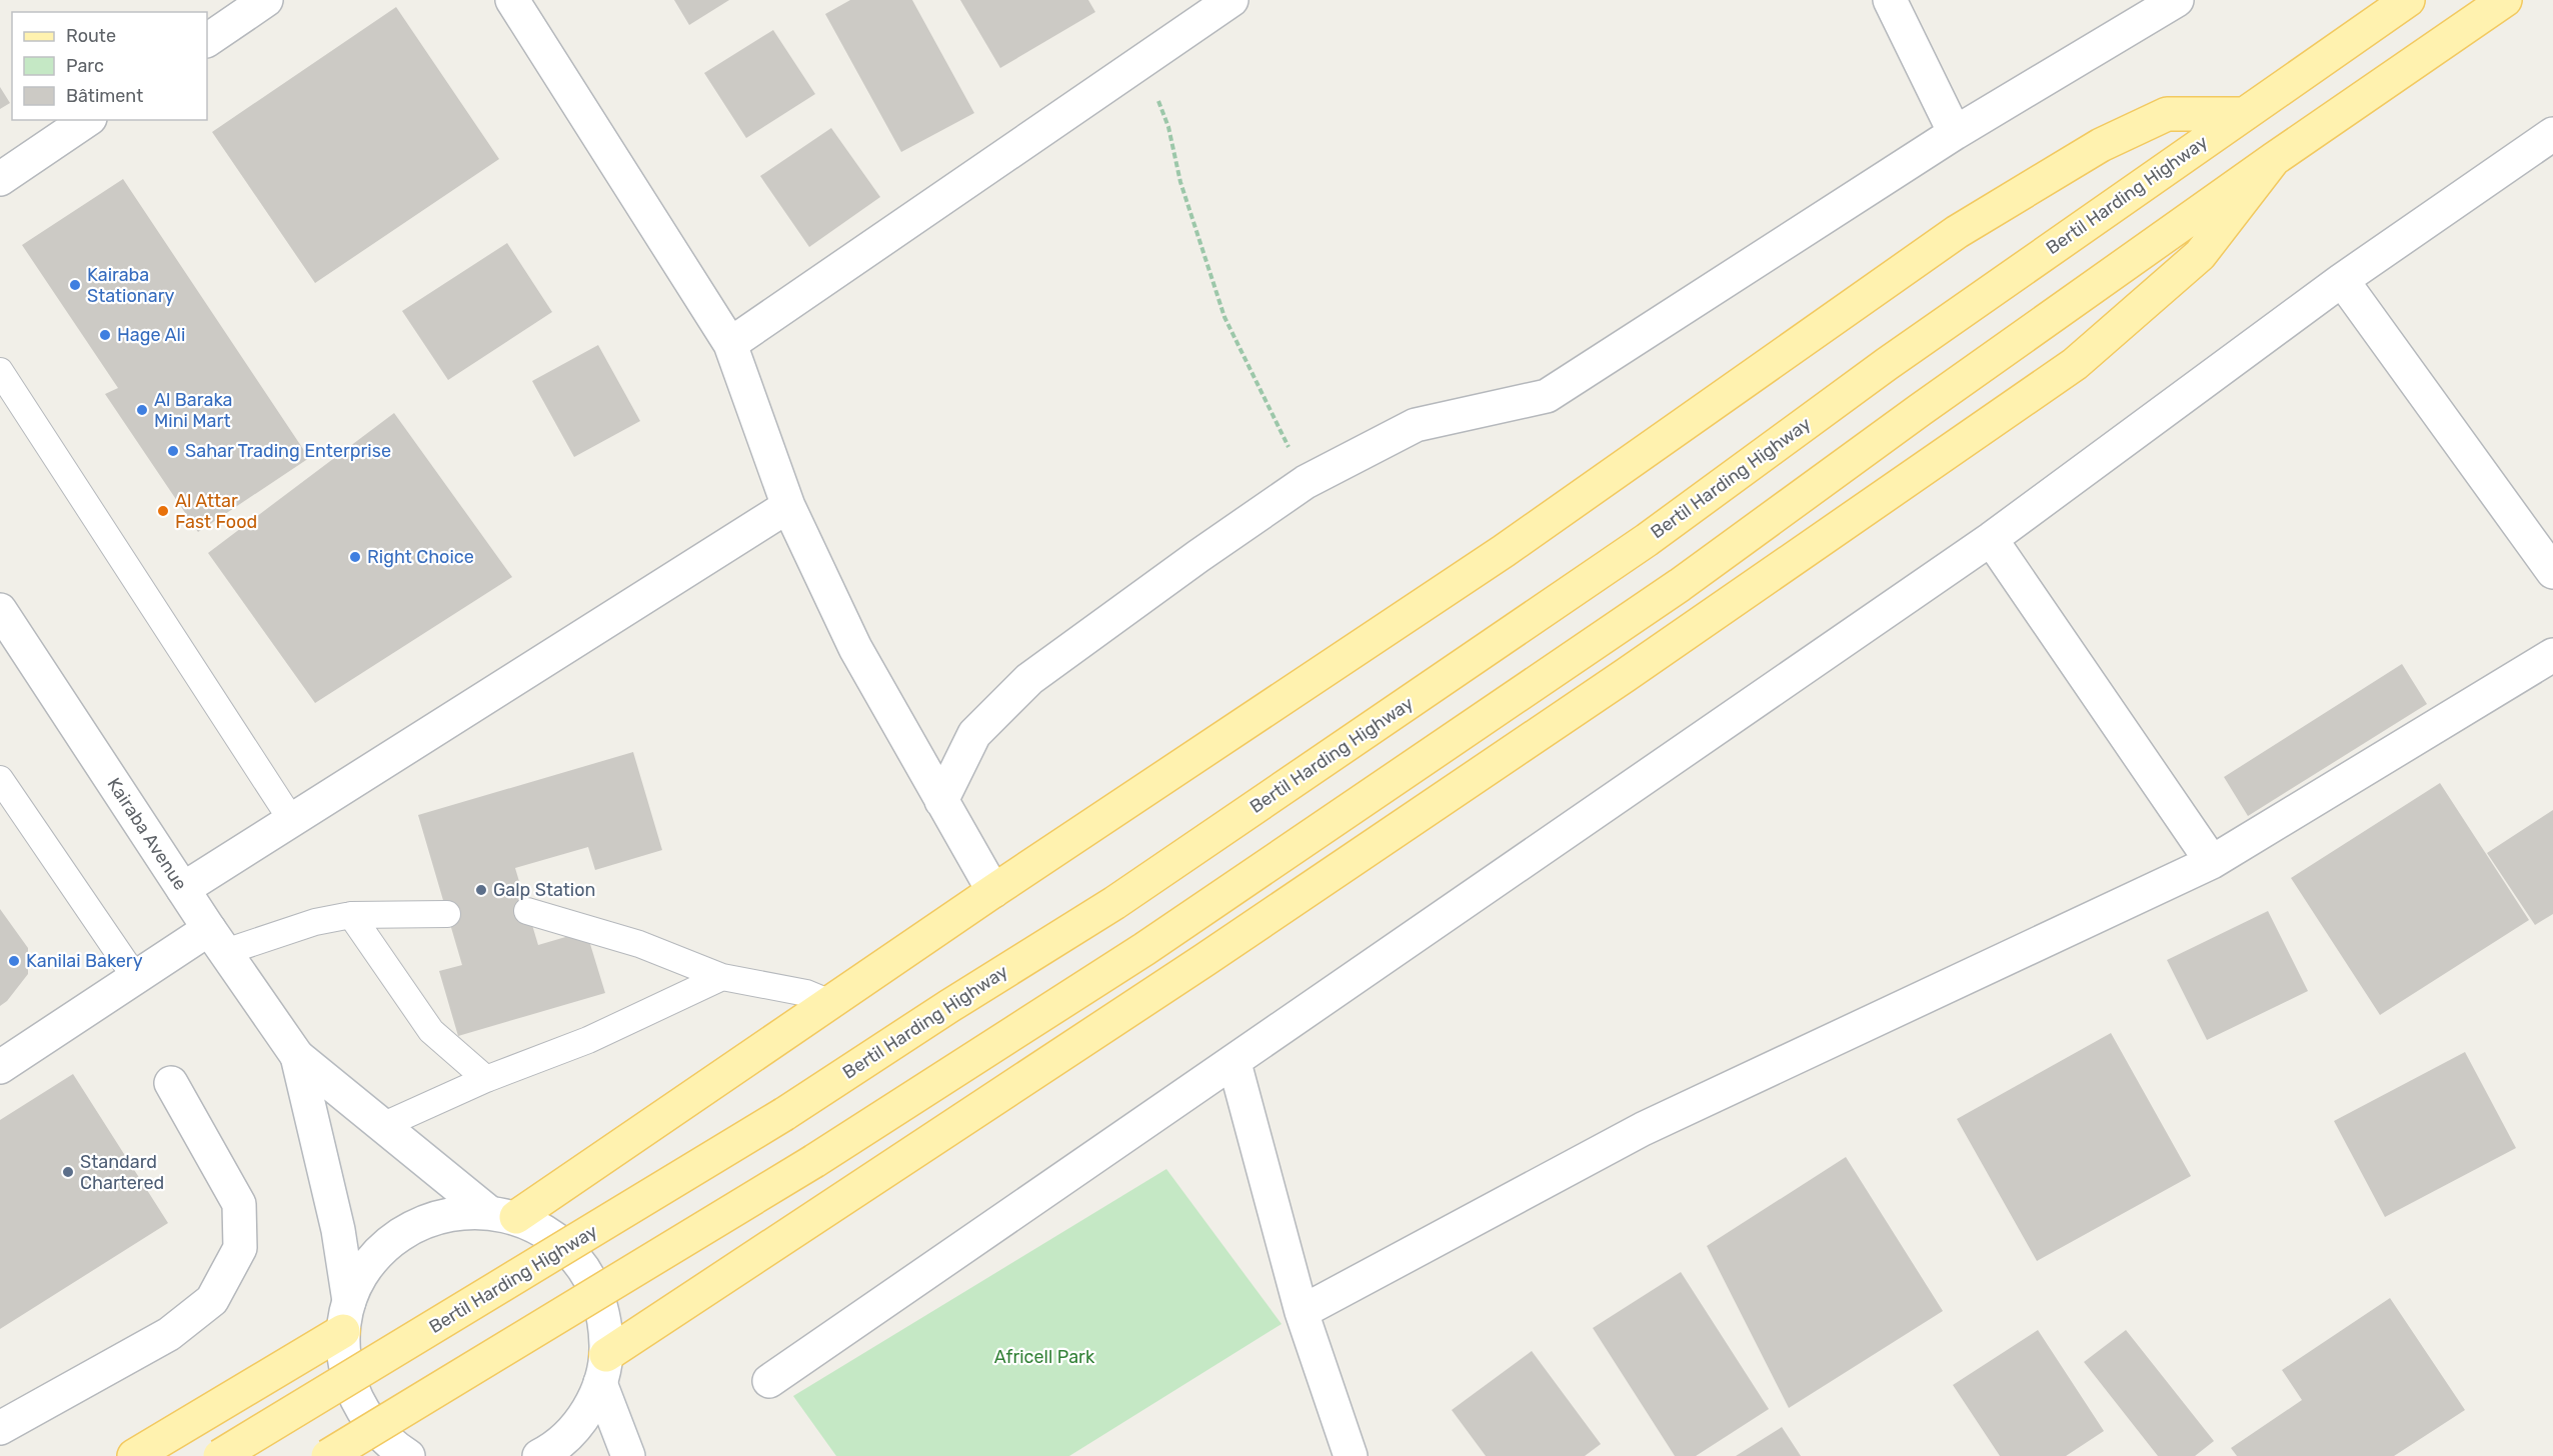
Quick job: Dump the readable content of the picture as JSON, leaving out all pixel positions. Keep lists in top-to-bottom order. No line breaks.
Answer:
{"streets":{"main road":["Bertil Harding Highway"],"street":["Kairaba Avenue"]},"parks":["Africell Park"],"places":["Kairaba Stationary","Hage Ali","Al Baraka Mini Mart","Sahar Trading Enterprise","Al Attar Fast Food","Right Choice","Galp Station","Kanilai Bakery","Standard Chartered"],"legend":["Route","Parc","Bâtiment"]}
